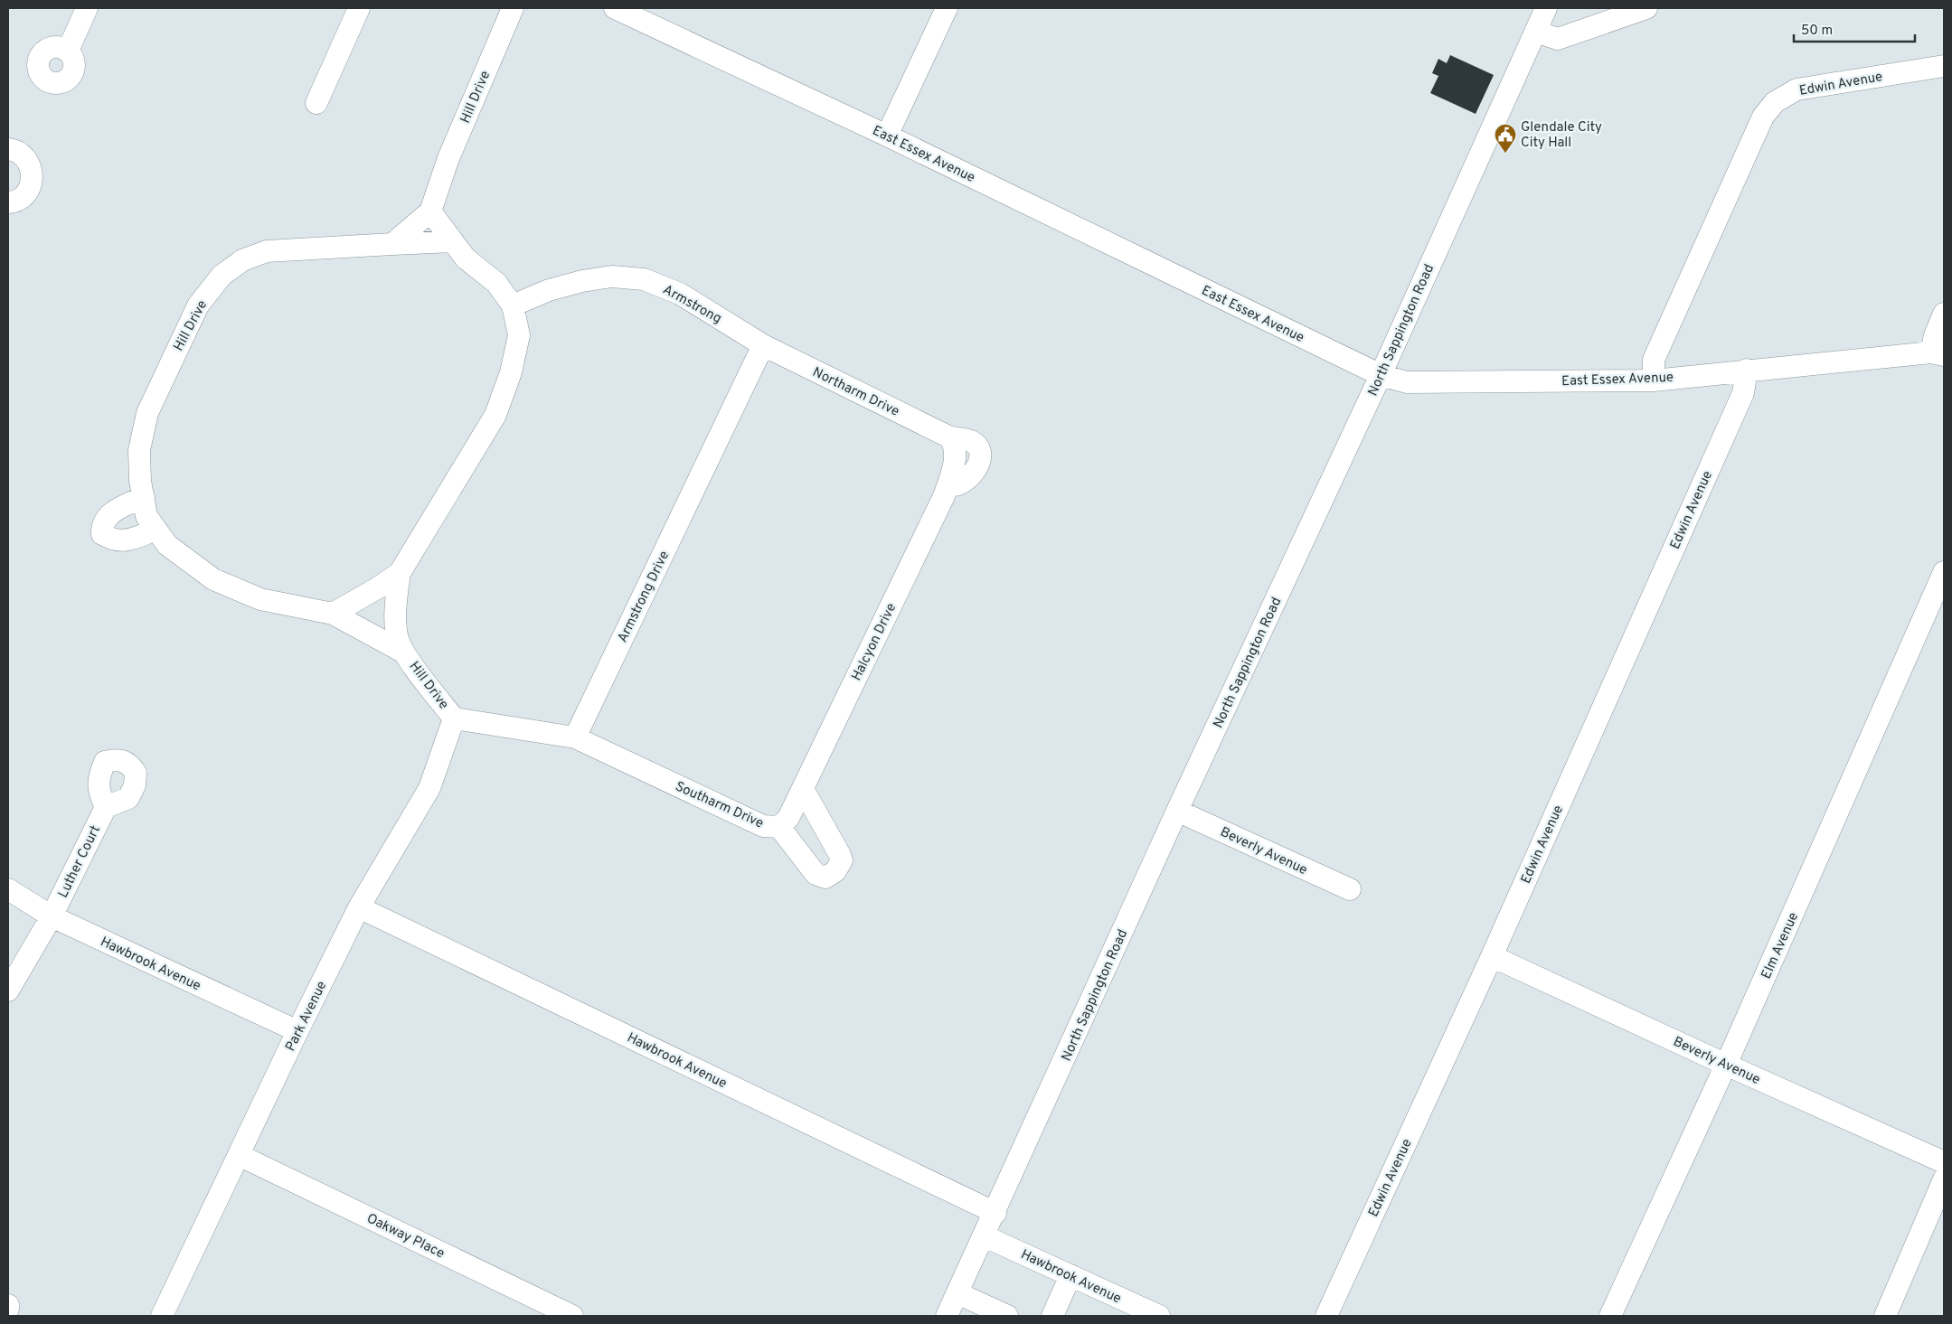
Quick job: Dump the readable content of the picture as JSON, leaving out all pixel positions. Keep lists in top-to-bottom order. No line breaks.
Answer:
{"streets":{"street":["Edwin Avenue","Hill Drive","East Essex Avenue","Armstrong","North Sappington Road","Northarm Drive","Armstrong Drive","Halcyon Drive","Southarm Drive","Beverly Avenue","Luther Court","Elm Avenue","Hawbrook Avenue","Park Avenue","Oakway Place"]},"crossings":[["Edwin Avenue","East Essex Avenue"],["Edwin Avenue","Beverly Avenue"],["Hill Drive","Armstrong"],["Hill Drive","Park Avenue"],["East Essex Avenue","North Sappington Road"],["Armstrong","Northarm Drive"],["Armstrong","Armstrong Drive"],["North Sappington Road","Beverly Avenue"],["North Sappington Road","Hawbrook Avenue"],["Northarm Drive","Armstrong Drive"],["Northarm Drive","Halcyon Drive"],["Armstrong Drive","Southarm Drive"],["Halcyon Drive","Southarm Drive"],["Beverly Avenue","Elm Avenue"],["Luther Court","Hawbrook Avenue"],["Hawbrook Avenue","Park Avenue"],["Park Avenue","Oakway Place"]],"places":{"public building":["Glendale City City Hall"]},"scale_bar":"50 m"}
